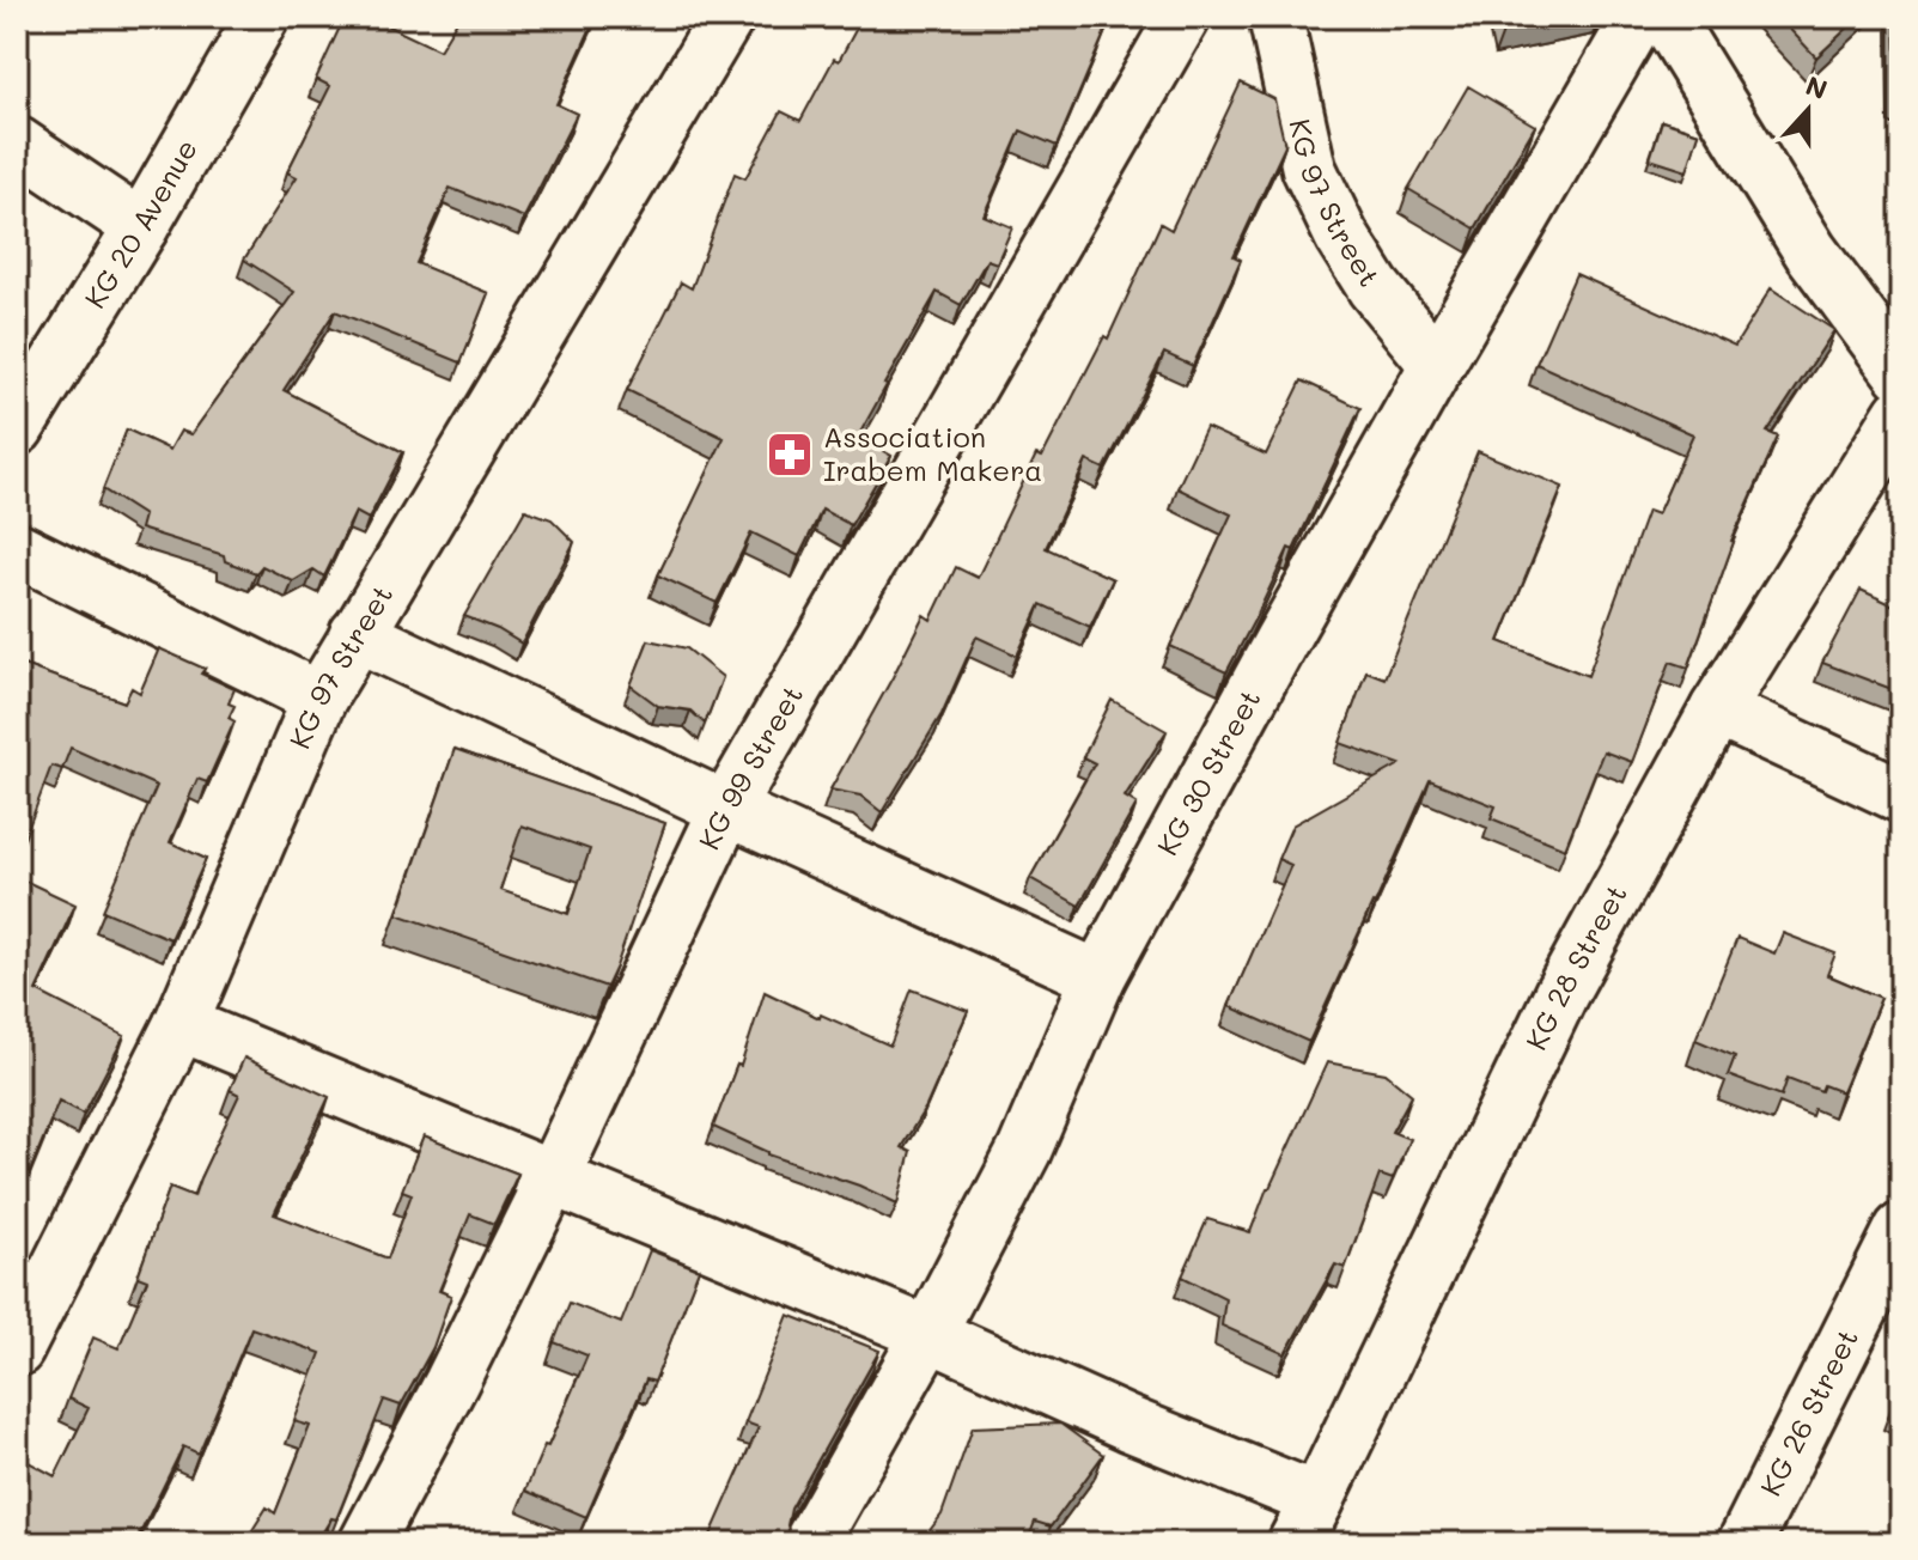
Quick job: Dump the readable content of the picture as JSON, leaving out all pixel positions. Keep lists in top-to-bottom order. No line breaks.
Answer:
{"streets":{"street":["KG 97 Street","KG 20 Avenue","KG 99 Street","KG 30 Street","KG 28 Street","KG 26 Street"]},"crossings":[["KG 97 Street","KG 30 Street"]],"places":{"pharmacy":["Association Irabem Makera"]},"north":"top"}
